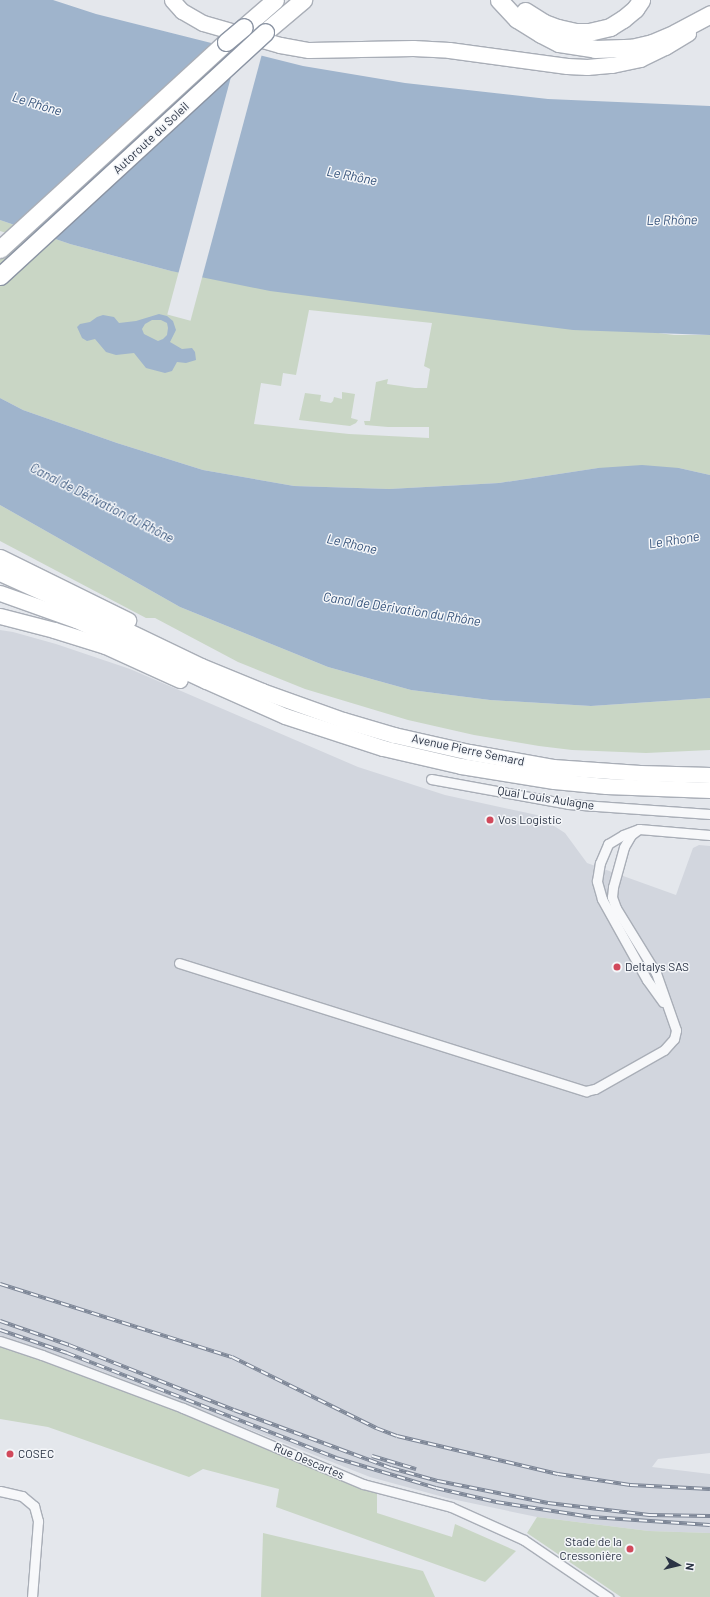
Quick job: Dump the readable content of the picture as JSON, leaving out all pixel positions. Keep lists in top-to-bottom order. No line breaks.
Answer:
{"streets":{"highway":["Autoroute du Soleil","Avenue Pierre Semard"],"street":["Quai Louis Aulagne","Rue Descartes"]},"water":["Le Rhône","Canal de Dérivation du Rhône","Le Rhone"],"places":["Vos Logistic","Deltalys SAS","COSEC","Stade de la Cressonière"],"north":"right"}
